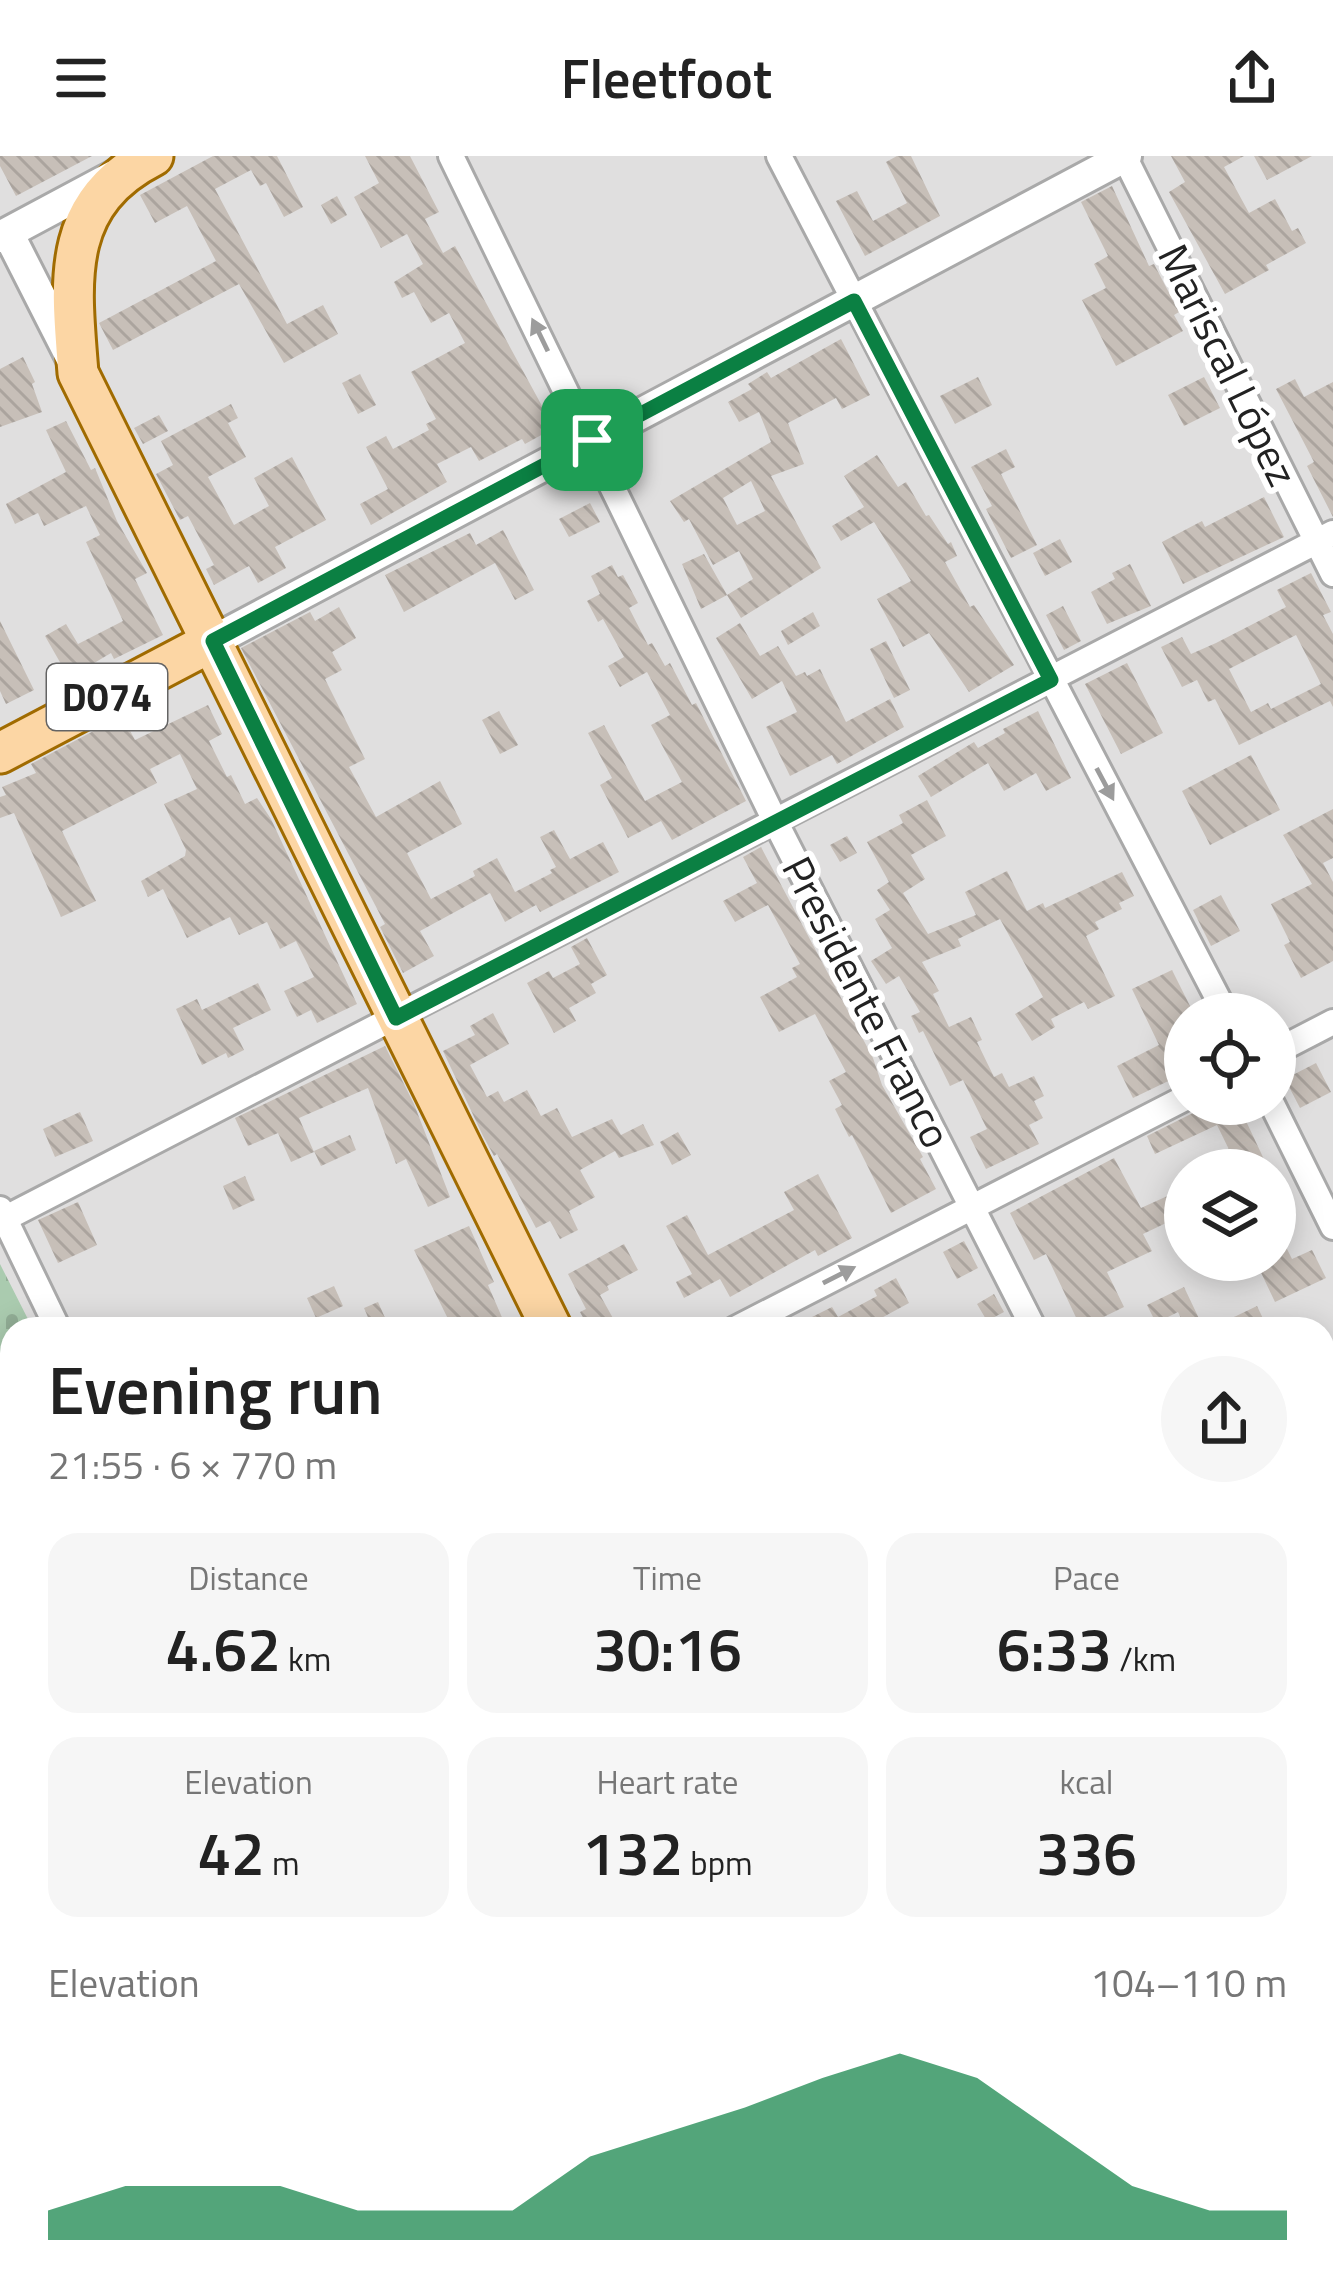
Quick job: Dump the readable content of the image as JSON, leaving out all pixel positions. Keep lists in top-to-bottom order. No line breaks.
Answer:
{"streets":{"main road":["D074"],"street":["Mariscal López","Presidente Franco"]},"crossings":[["Mariscal López","D074"],["D074","Presidente Franco"]],"page":{"header":"Fleetfoot","heading":["Evening run","21:55 · 6 × 770 m"],"stats":[["Distance","4.62 km"],["Time","30:16"],["Pace","6:33 /km"],["Elevation","42 m"],["Heart rate","132 bpm"],["kcal","336"]],"chart":["Elevation","104–110 m"]}}
